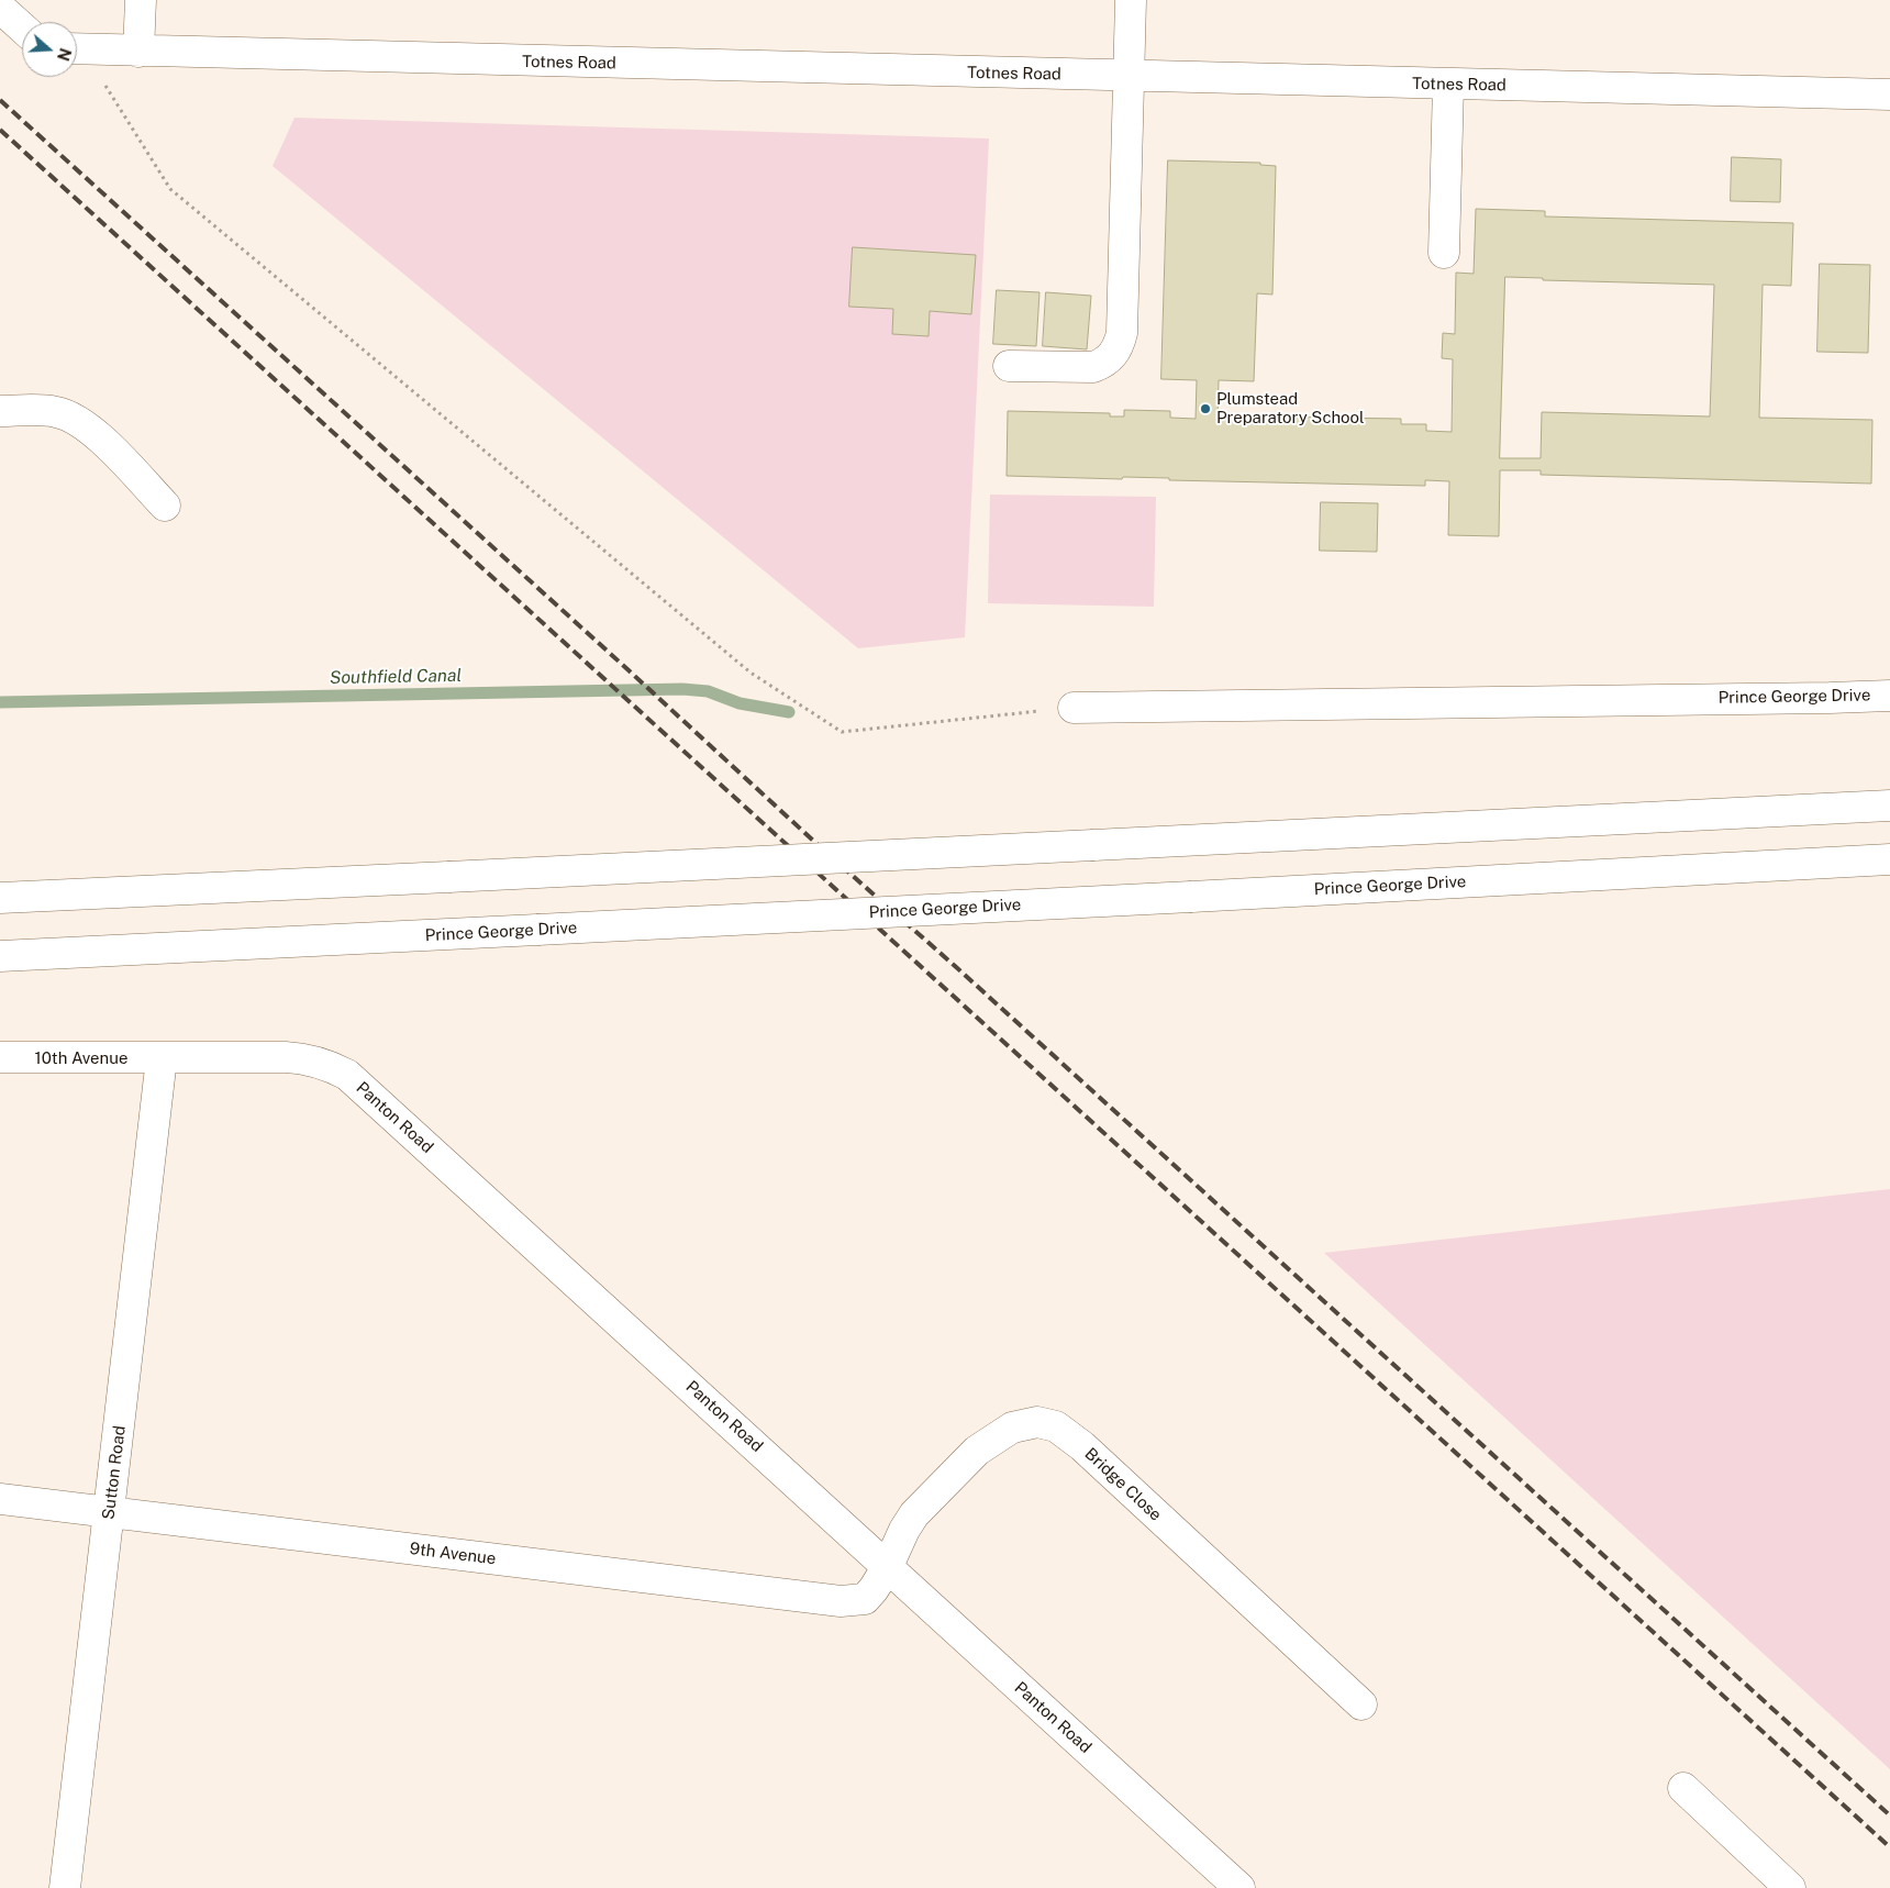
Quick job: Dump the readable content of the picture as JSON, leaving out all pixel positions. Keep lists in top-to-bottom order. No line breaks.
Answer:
{"streets":{"street":["Totnes Road","Prince George Drive","10th Avenue","Panton Road","Sutton Road","Bridge Close","9th Avenue"]},"crossings":[["10th Avenue","Panton Road"],["10th Avenue","Sutton Road"],["Panton Road","Sutton Road"],["Panton Road","Bridge Close"],["Panton Road","9th Avenue"],["Sutton Road","9th Avenue"],["Bridge Close","9th Avenue"]],"water":["Southfield Canal"],"places":["Plumstead Preparatory School"],"north":"right"}
